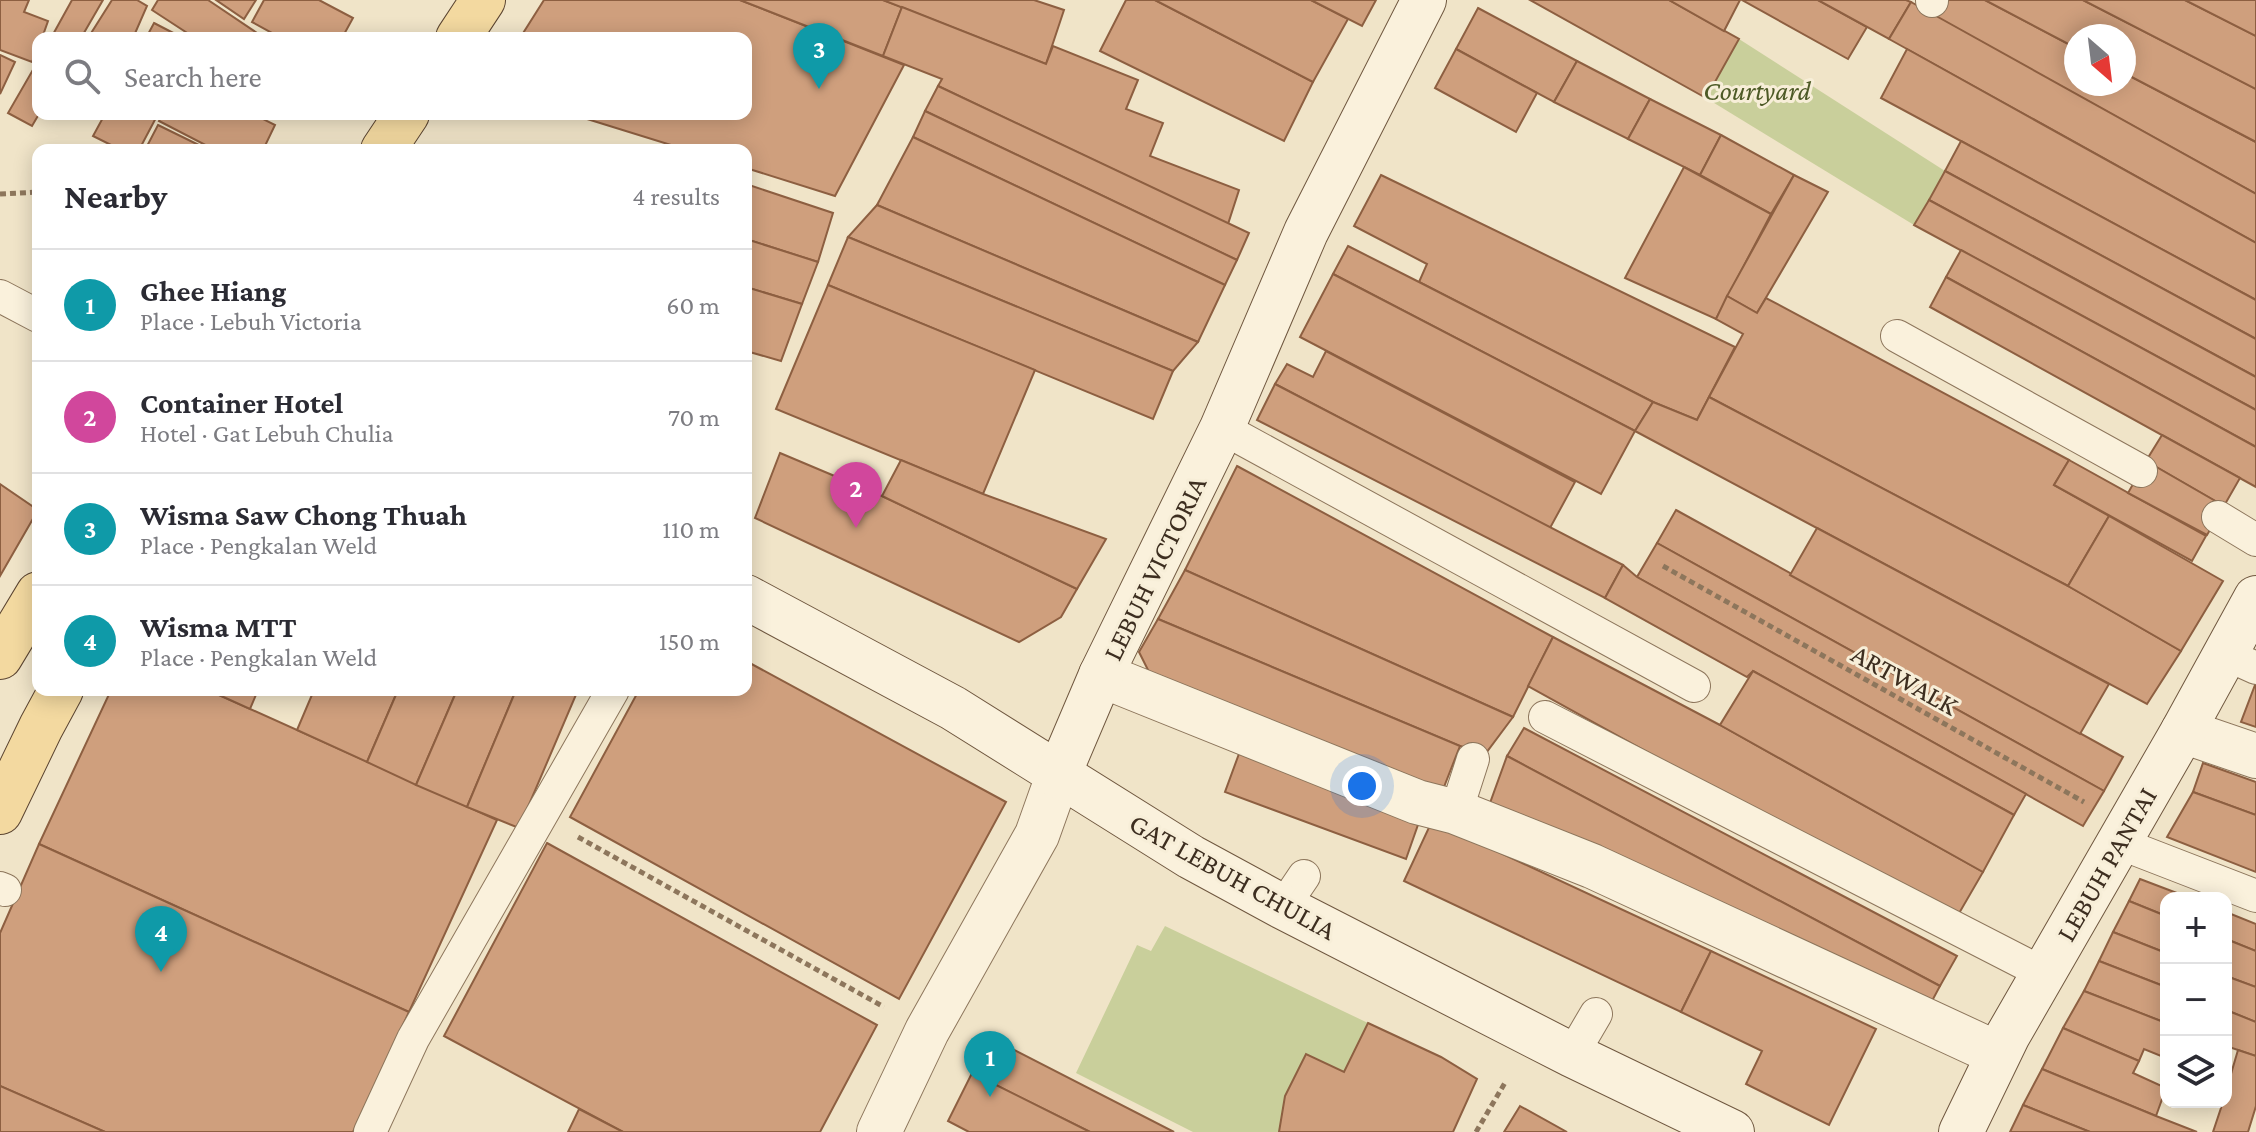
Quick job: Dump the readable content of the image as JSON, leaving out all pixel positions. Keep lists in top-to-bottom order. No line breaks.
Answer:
{"streets":{"street":["LEBUH VICTORIA","LEBUH PANTAI","GAT LEBUH CHULIA"],"path":["ARTWALK"]},"crossings":[["LEBUH VICTORIA","GAT LEBUH CHULIA"],["ARTWALK","LEBUH PANTAI"]],"parks":["Courtyard"],"north":"bottom right","page":{"pins":["3","2","4","1"],"search":"Search here","heading":["Nearby","4 results"],"list":[{"mark":"1","name":"Ghee Hiang","note":"Place · Lebuh Victoria","value":"60 m"},{"mark":"2","name":"Container Hotel","note":"Hotel · Gat Lebuh Chulia","value":"70 m"},{"mark":"3","name":"Wisma Saw Chong Thuah","note":"Place · Pengkalan Weld","value":"110 m"},{"mark":"4","name":"Wisma MTT","note":"Place · Pengkalan Weld","value":"150 m"}],"map_buttons":["+","−"]}}
